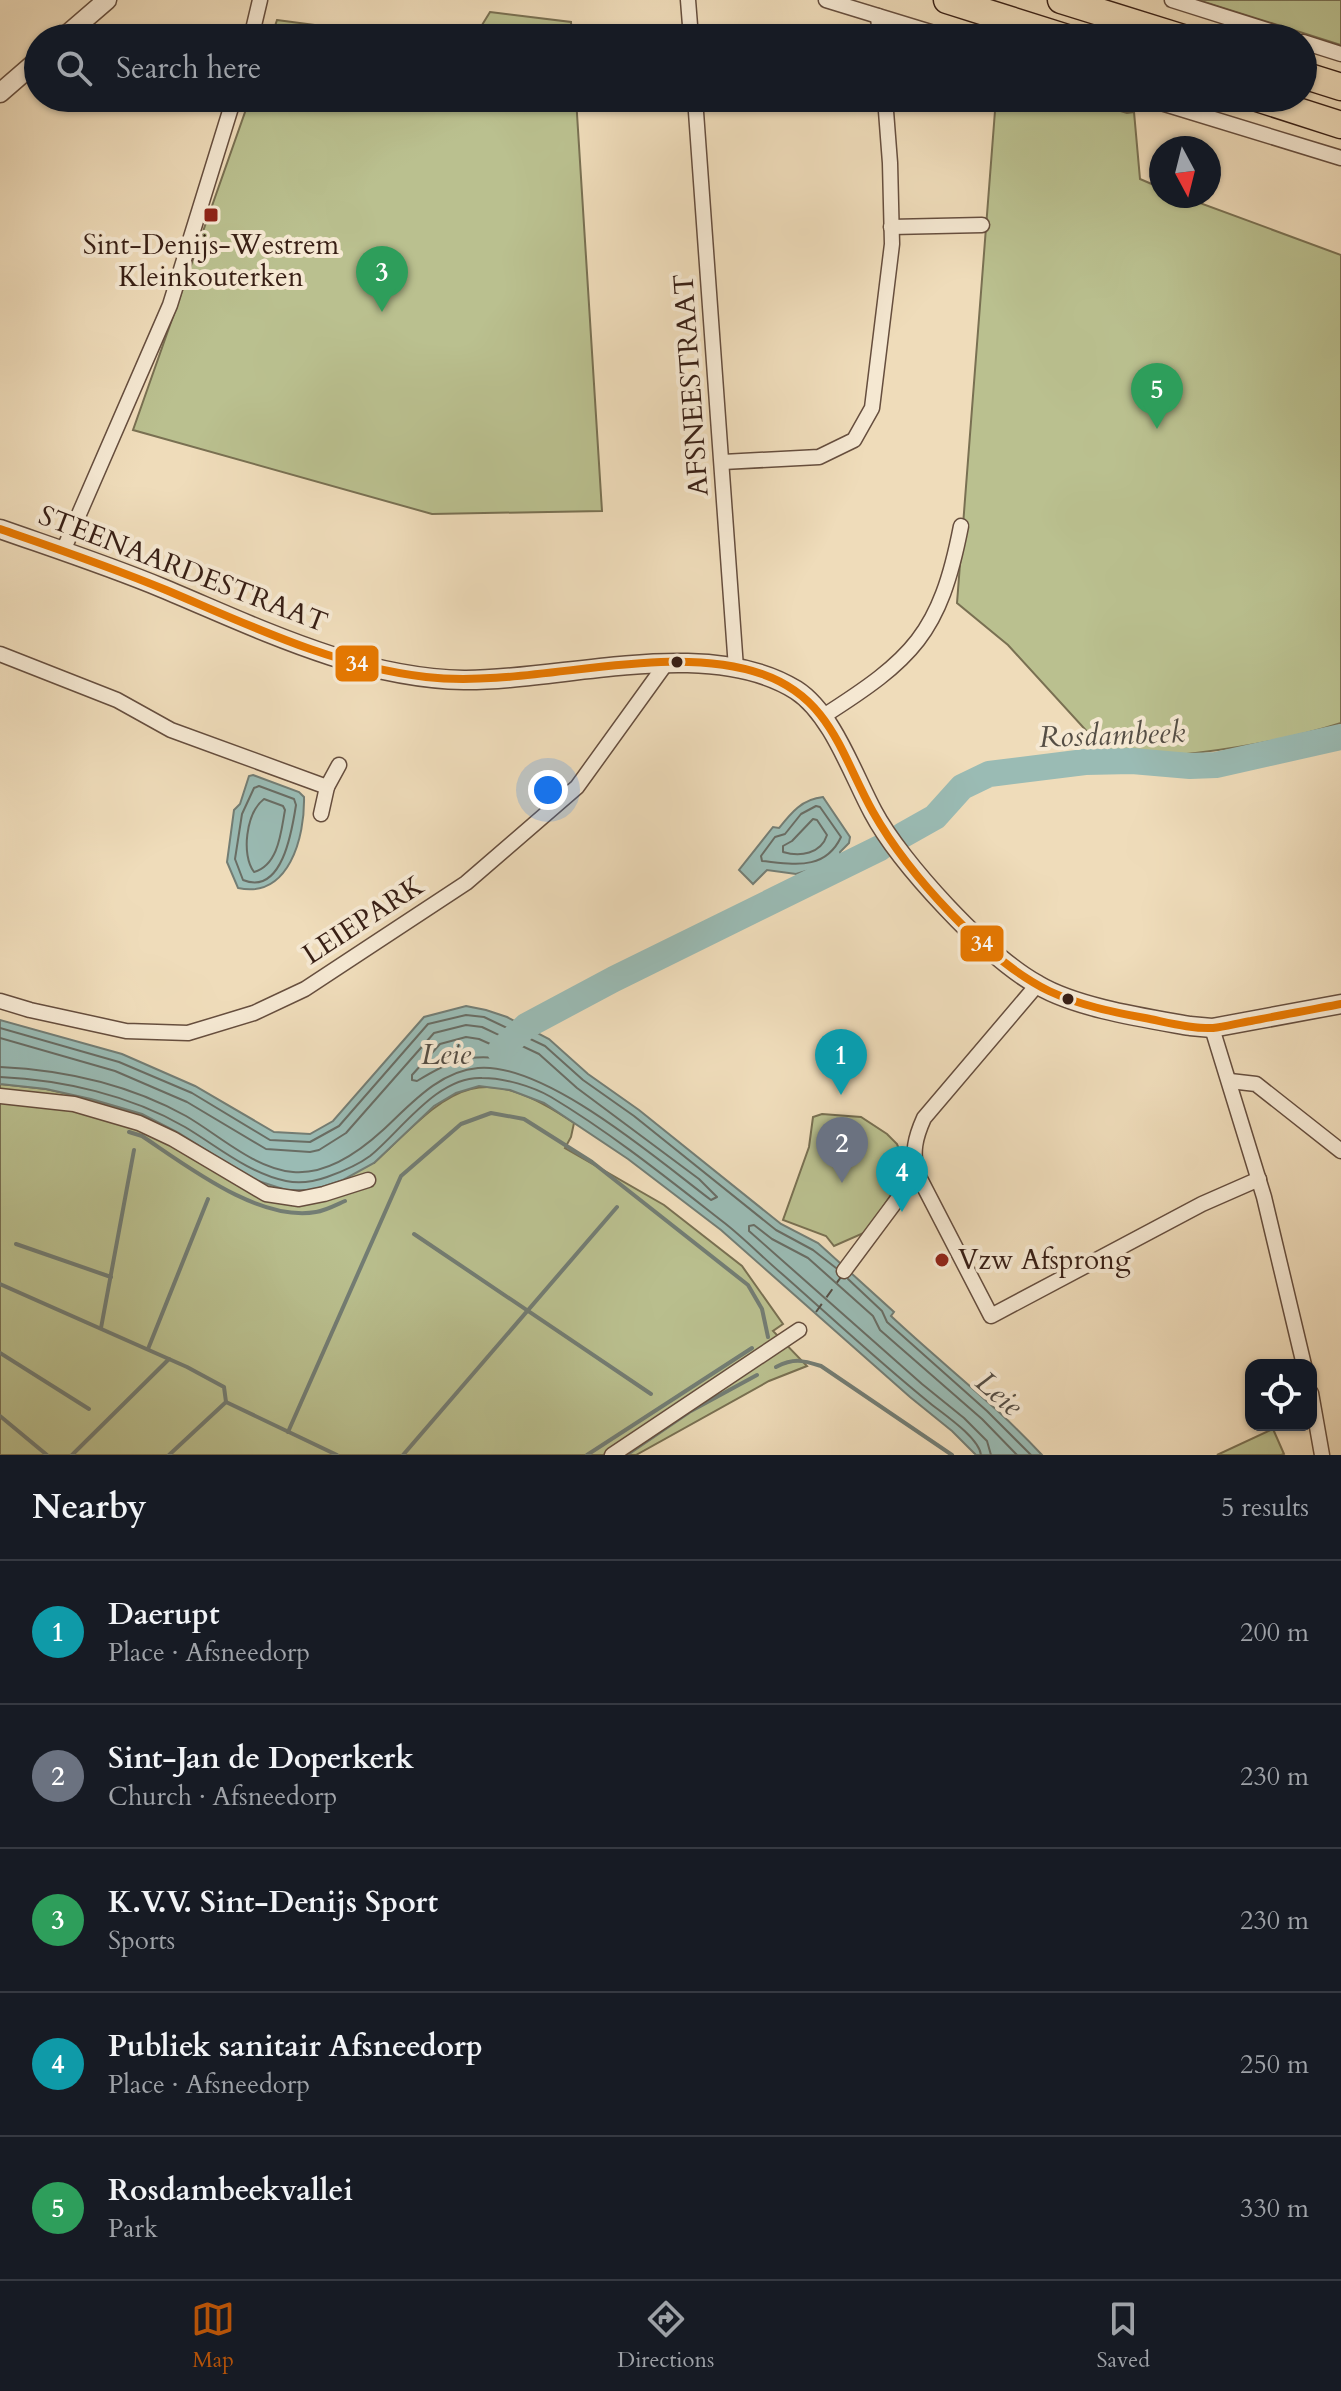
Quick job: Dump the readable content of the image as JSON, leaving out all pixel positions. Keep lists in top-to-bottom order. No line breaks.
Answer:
{"streets":{"street":["AFSNEESTRAAT","STEENAARDESTRAAT","LEIEPARK"]},"crossings":[["AFSNEESTRAAT","STEENAARDESTRAAT"],["STEENAARDESTRAAT","LEIEPARK"]],"water":["Rosdambeek","Leie"],"places":{"transit":["Sint-Denijs-Westrem Kleinkouterken"],"other":["Vzw Afsprong"]},"lines":["transit line 34"],"north":"bottom","page":{"search":"Search here","pins":["3","5","1","2","4"],"heading":["Nearby","5 results"],"list":[{"mark":"1","name":"Daerupt","note":"Place · Afsneedorp","value":"200 m"},{"mark":"2","name":"Sint-Jan de Doperkerk","note":"Church · Afsneedorp","value":"230 m"},{"mark":"3","name":"K.V.V. Sint-Denijs Sport","note":"Sports","value":"230 m"},{"mark":"4","name":"Publiek sanitair Afsneedorp","note":"Place · Afsneedorp","value":"250 m"},{"mark":"5","name":"Rosdambeekvallei","note":"Park","value":"330 m"}],"nav":["Map","Directions","Saved"]}}
